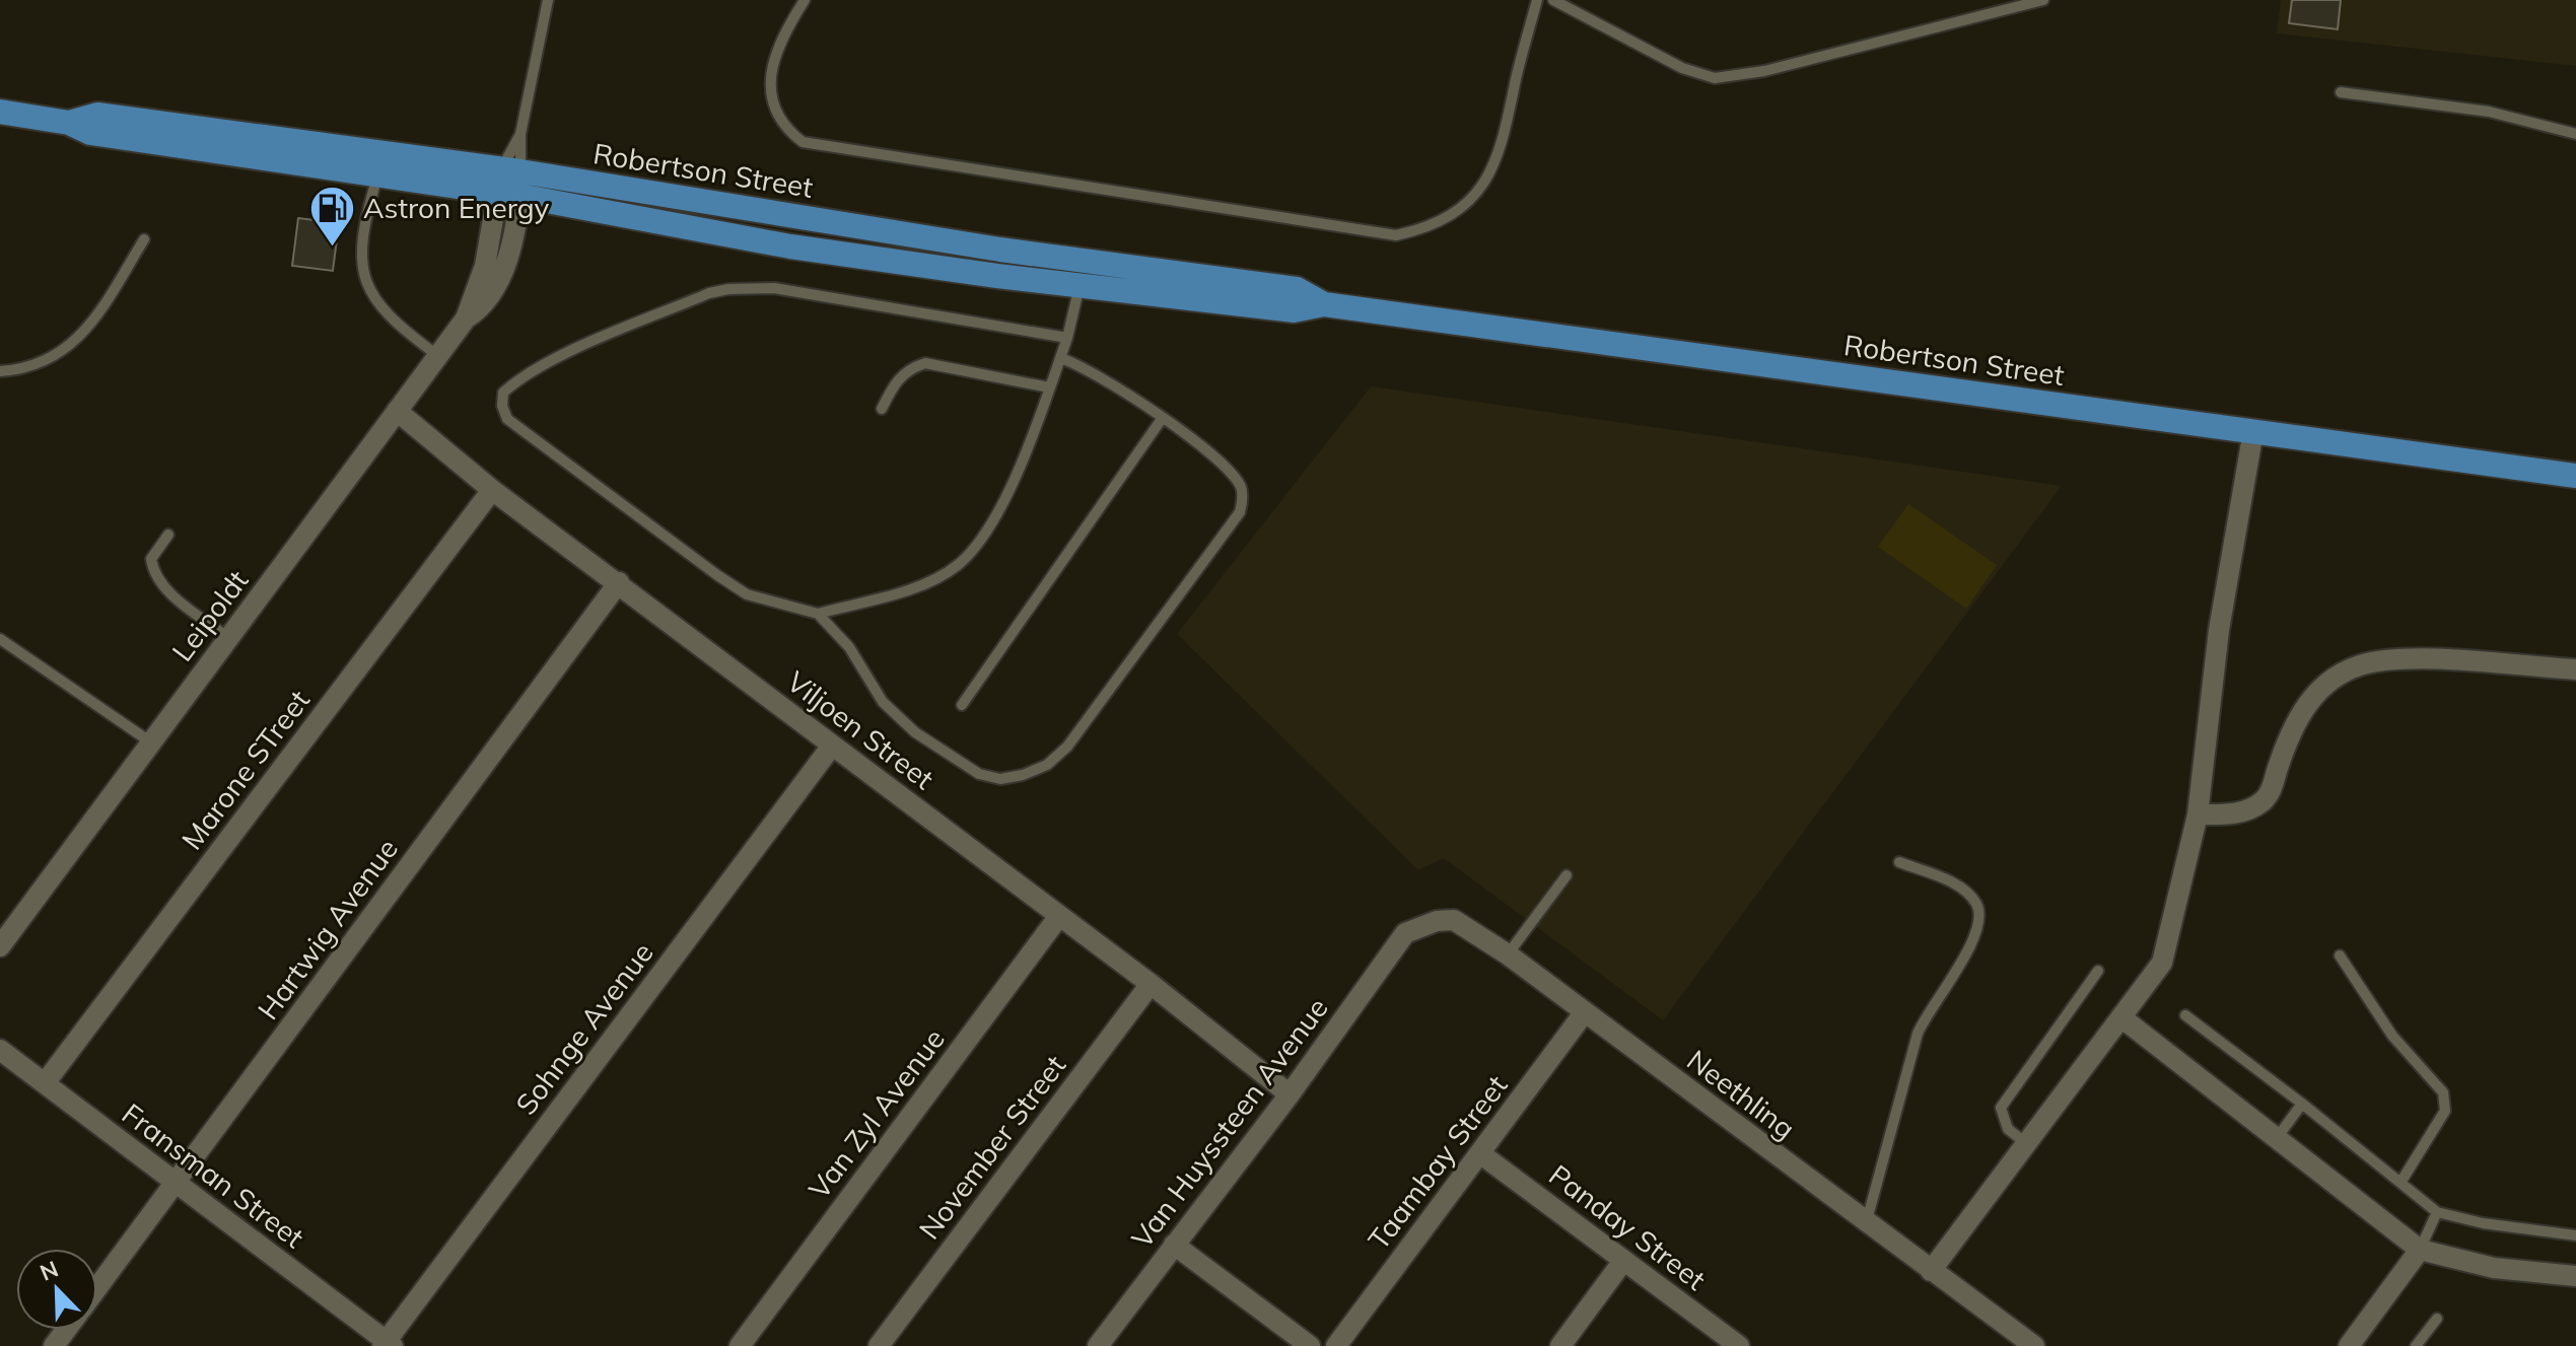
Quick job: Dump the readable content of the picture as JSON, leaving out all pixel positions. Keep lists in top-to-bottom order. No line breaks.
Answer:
{"streets":{"main road":["Robertson Street"],"street":["Leipoldt","Viljoen Street","Marone STreet","Hartwig Avenue","Sohnge Avenue","Neethling","Van Zyl Avenue","Van Huyssteen Avenue","November Street","Taambay Street","Fransman Street","Panday Street"]},"crossings":[["Robertson Street","Leipoldt"],["Leipoldt","Viljoen Street"],["Viljoen Street","Marone STreet"],["Viljoen Street","Hartwig Avenue"],["Viljoen Street","Sohnge Avenue"],["Viljoen Street","Van Zyl Avenue"],["Viljoen Street","Van Huyssteen Avenue"],["Viljoen Street","November Street"],["Marone STreet","Fransman Street"],["Hartwig Avenue","Fransman Street"],["Sohnge Avenue","Fransman Street"],["Neethling","Van Huyssteen Avenue"],["Neethling","Taambay Street"],["Taambay Street","Panday Street"]],"places":{"fuel station":["Astron Energy"]},"north":"top left"}
